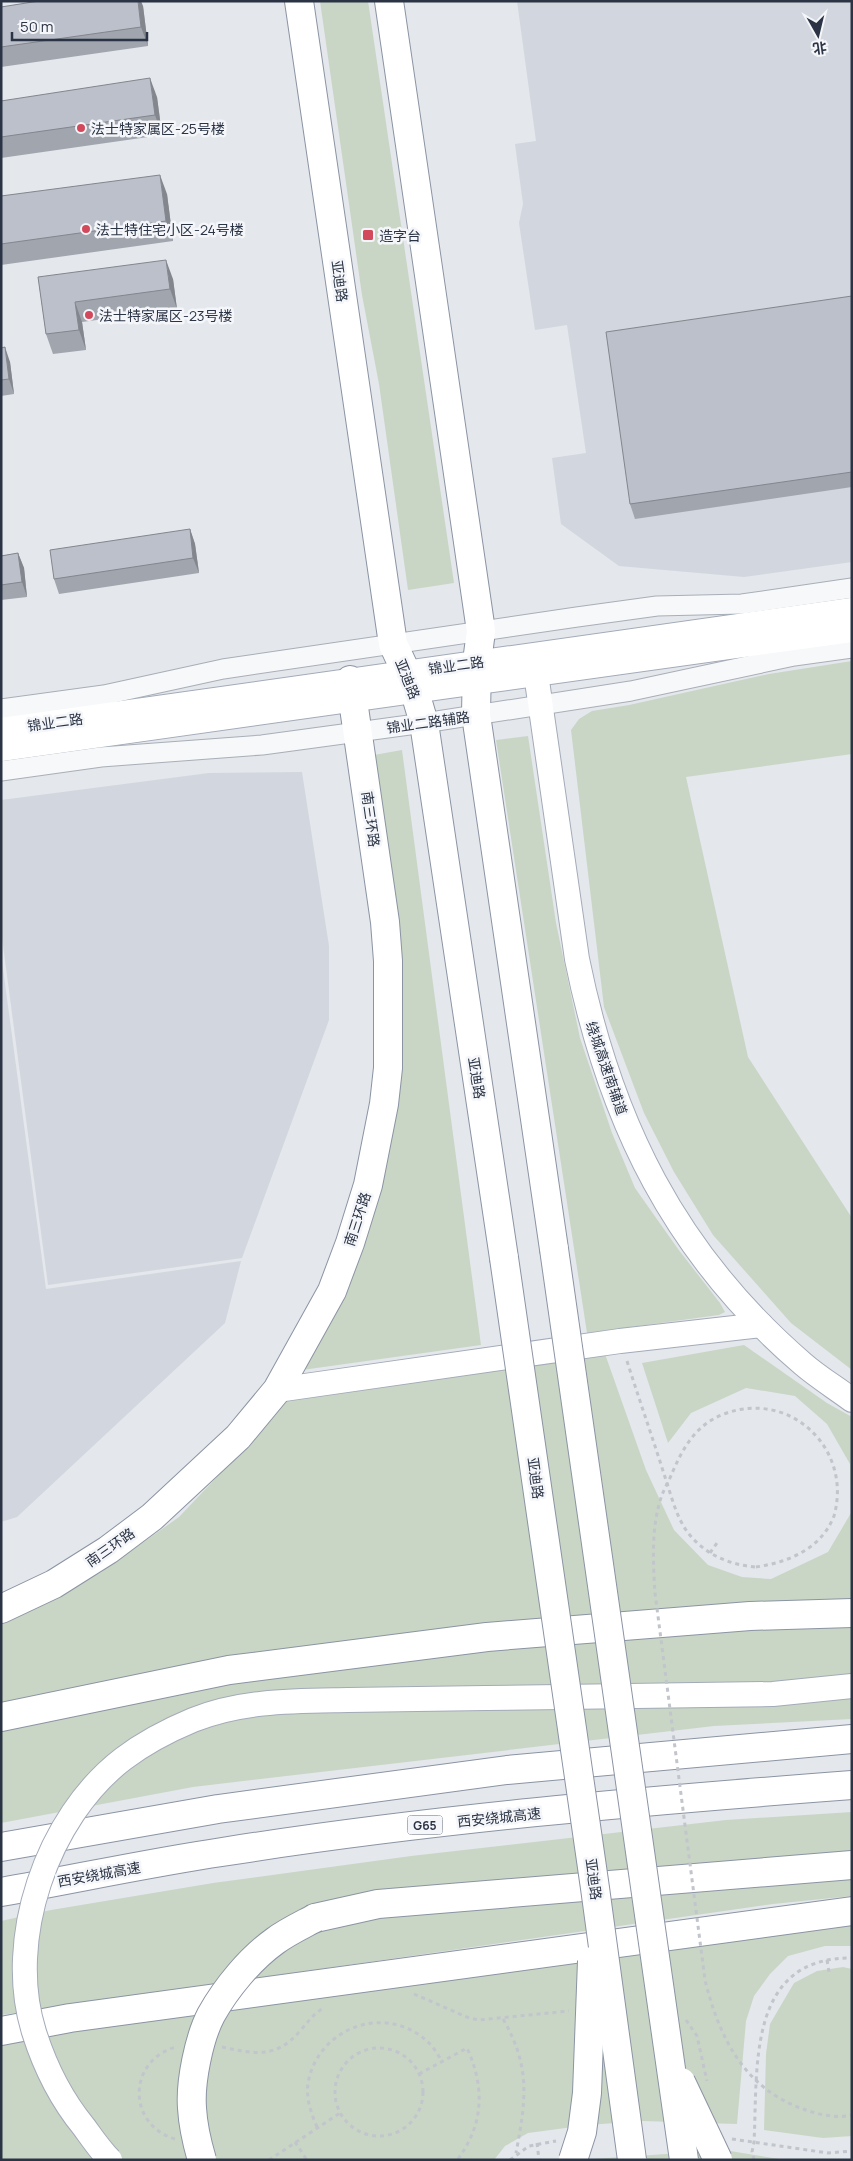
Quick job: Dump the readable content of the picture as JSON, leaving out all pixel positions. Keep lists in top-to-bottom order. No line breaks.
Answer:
{"streets":{"highway":["亚迪路","南三环路","西安绕城高速","G65"],"main road":["锦业二路","绕城高速南辅道"],"street":["锦业二路辅路"]},"crossings":[["亚迪路","锦业二路"],["亚迪路","锦业二路辅路"],["锦业二路","南三环路"],["锦业二路","绕城高速南辅道"],["锦业二路辅路","南三环路"],["锦业二路辅路","绕城高速南辅道"]],"places":{"other":["法士特家属区-25号楼","法士特住宅小区-24号楼","法士特家属区-23号楼"],"transit":["造字台"]},"scale_bar":"50 m","north":"bottom"}
